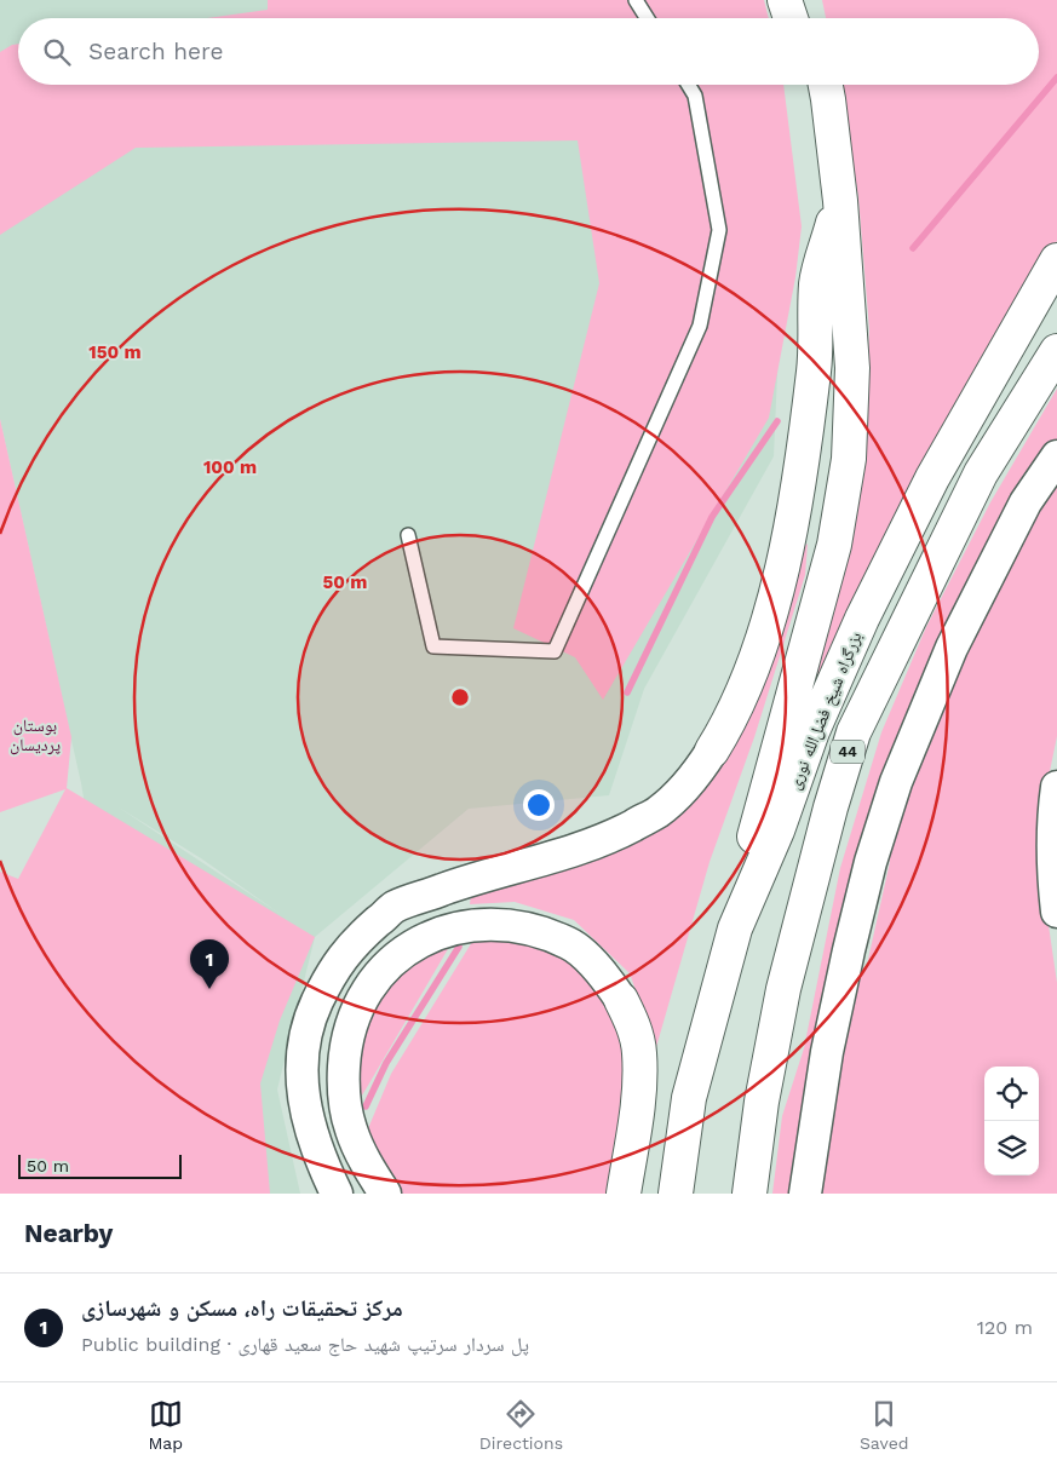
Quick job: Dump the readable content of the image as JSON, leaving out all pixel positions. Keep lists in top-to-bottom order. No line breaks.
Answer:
{"streets":{"highway":["بزرگراه شیخ فضل‌الله نوری","44"]},"parks":["بوستان پردیسان"],"scale_bar":"50 m","page":{"search":"Search here","pins":"1","scale":"50 m","heading":"Nearby","list":[{"mark":"1","name":"مرکز تحقیقات راه، مسکن و شهرسازی","note":"Public building · پل سردار سرتیپ شهید حاج سعید قهاری","value":"120 m"}],"nav":["Map","Directions","Saved"]},"rings":["150 m","100 m","50 m"]}
